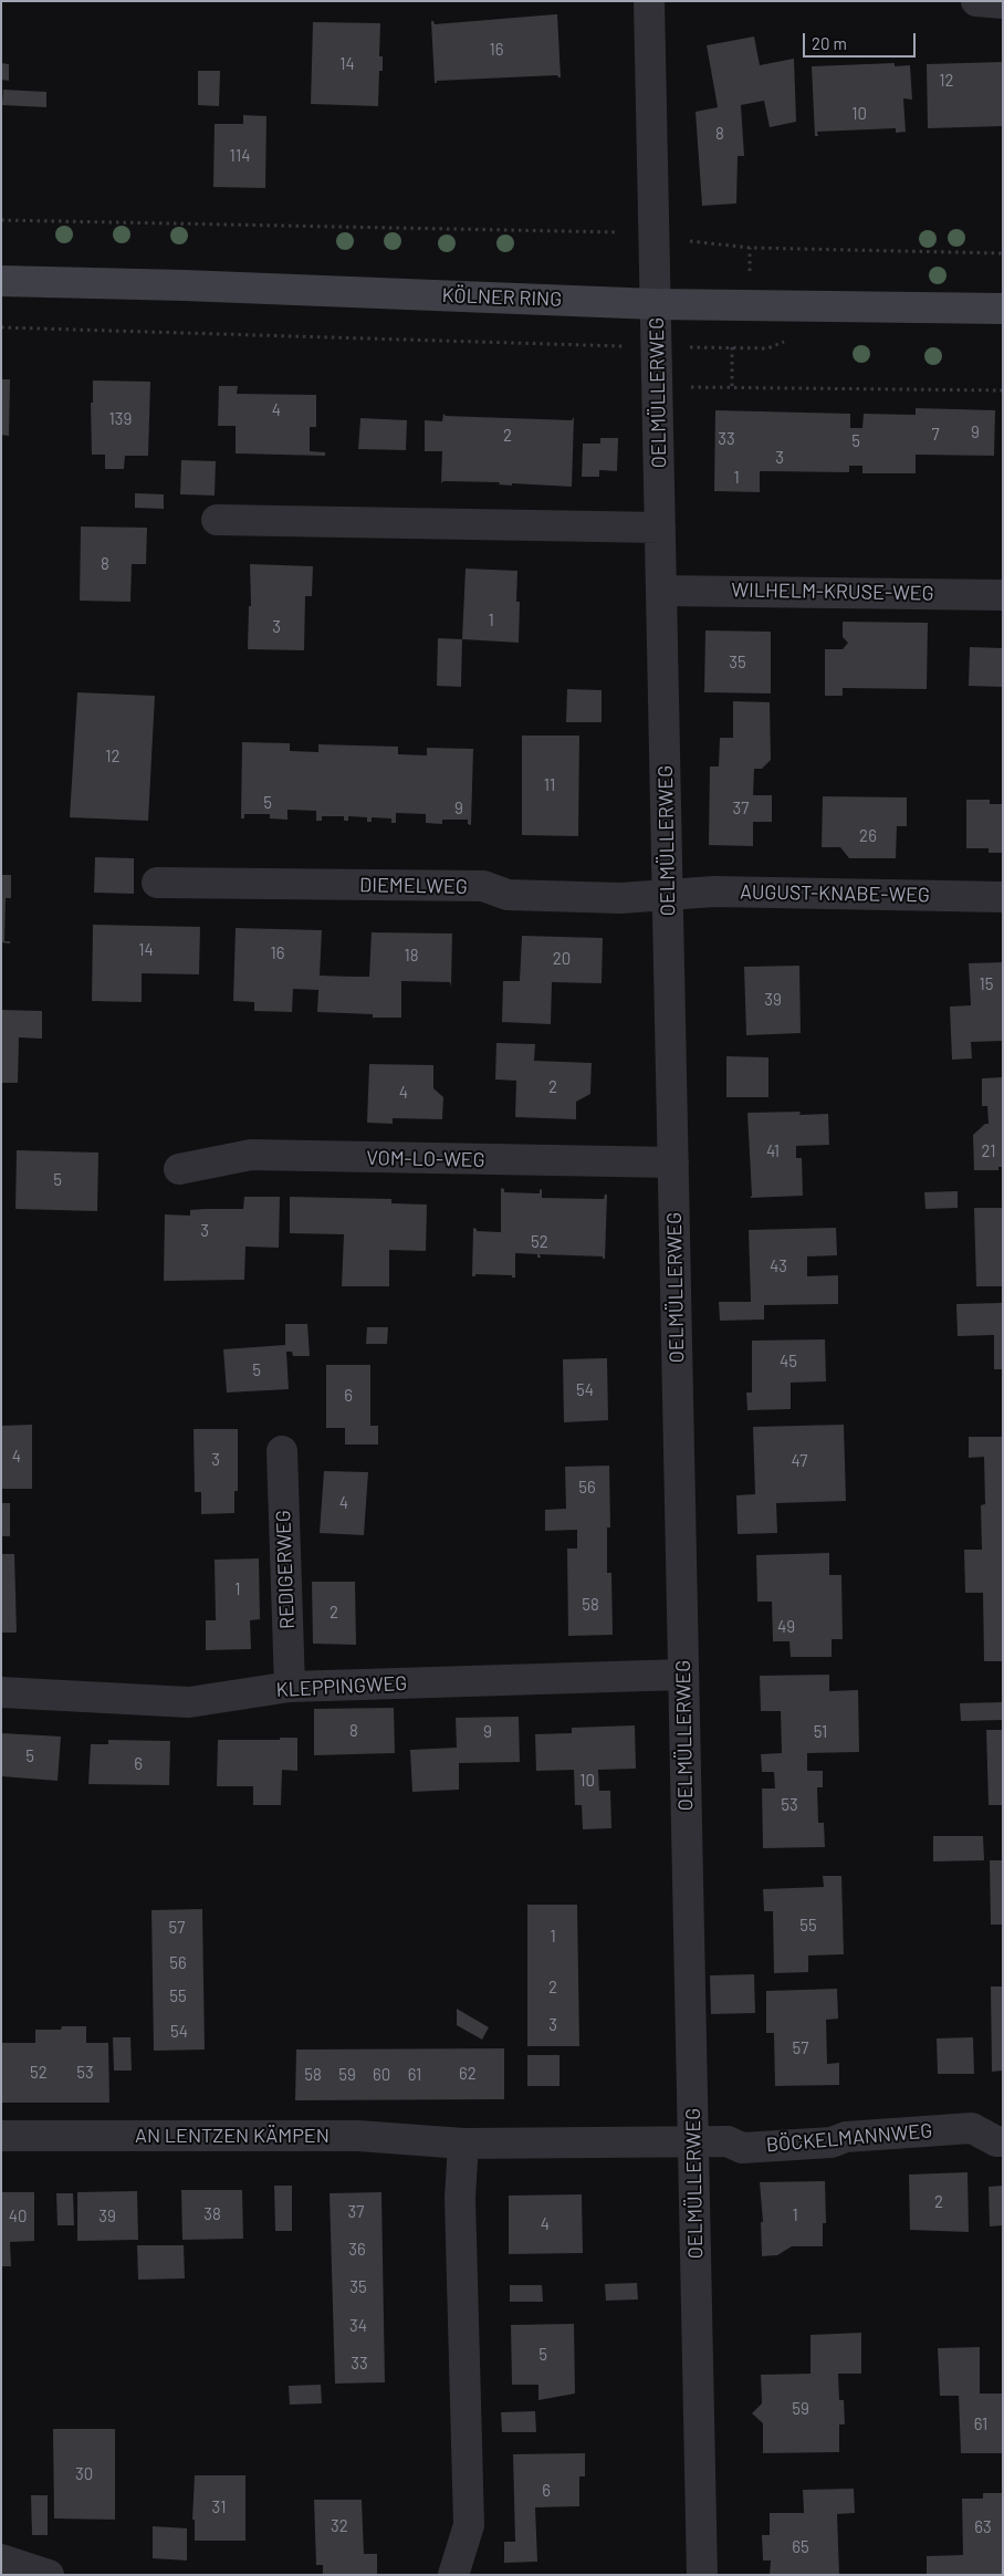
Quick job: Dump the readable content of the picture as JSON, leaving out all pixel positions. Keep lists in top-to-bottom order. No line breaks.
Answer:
{"streets":{"main road":["KÖLNER RING"],"street":["OELMÜLLERWEG","WILHELM-KRUSE-WEG","DIEMELWEG","AUGUST-KNABE-WEG","VOM-LO-WEG","REDIGERWEG","KLEPPINGWEG","AN LENTZEN KÄMPEN","BÖCKELMANNWEG"]},"crossings":[["KÖLNER RING","OELMÜLLERWEG"],["OELMÜLLERWEG","WILHELM-KRUSE-WEG"],["OELMÜLLERWEG","DIEMELWEG"],["OELMÜLLERWEG","AUGUST-KNABE-WEG"],["OELMÜLLERWEG","VOM-LO-WEG"],["OELMÜLLERWEG","KLEPPINGWEG"],["OELMÜLLERWEG","AN LENTZEN KÄMPEN"],["OELMÜLLERWEG","BÖCKELMANNWEG"],["DIEMELWEG","AUGUST-KNABE-WEG"],["REDIGERWEG","KLEPPINGWEG"],["AN LENTZEN KÄMPEN","BÖCKELMANNWEG"]],"house_numbers":["16","14","12","10","8","114","4","139","9","7","2","33","5","3","1","8","1","3","35","12","11","5","9","37","26","14","16","18","20","15","39","2","4","41","21","5","3","52","43","45","5","54","6","4","3","47","56","4","1","58","2","49","8","9","51","5","6","10","53","55","57","1","56","2","55","3","54","57","52","53","62","58","59","60","61","2","37","38","1","40","39","4","36","35","34","5","33","59","61","30","6","31","32","63","65"],"scale_bar":"20 m"}
